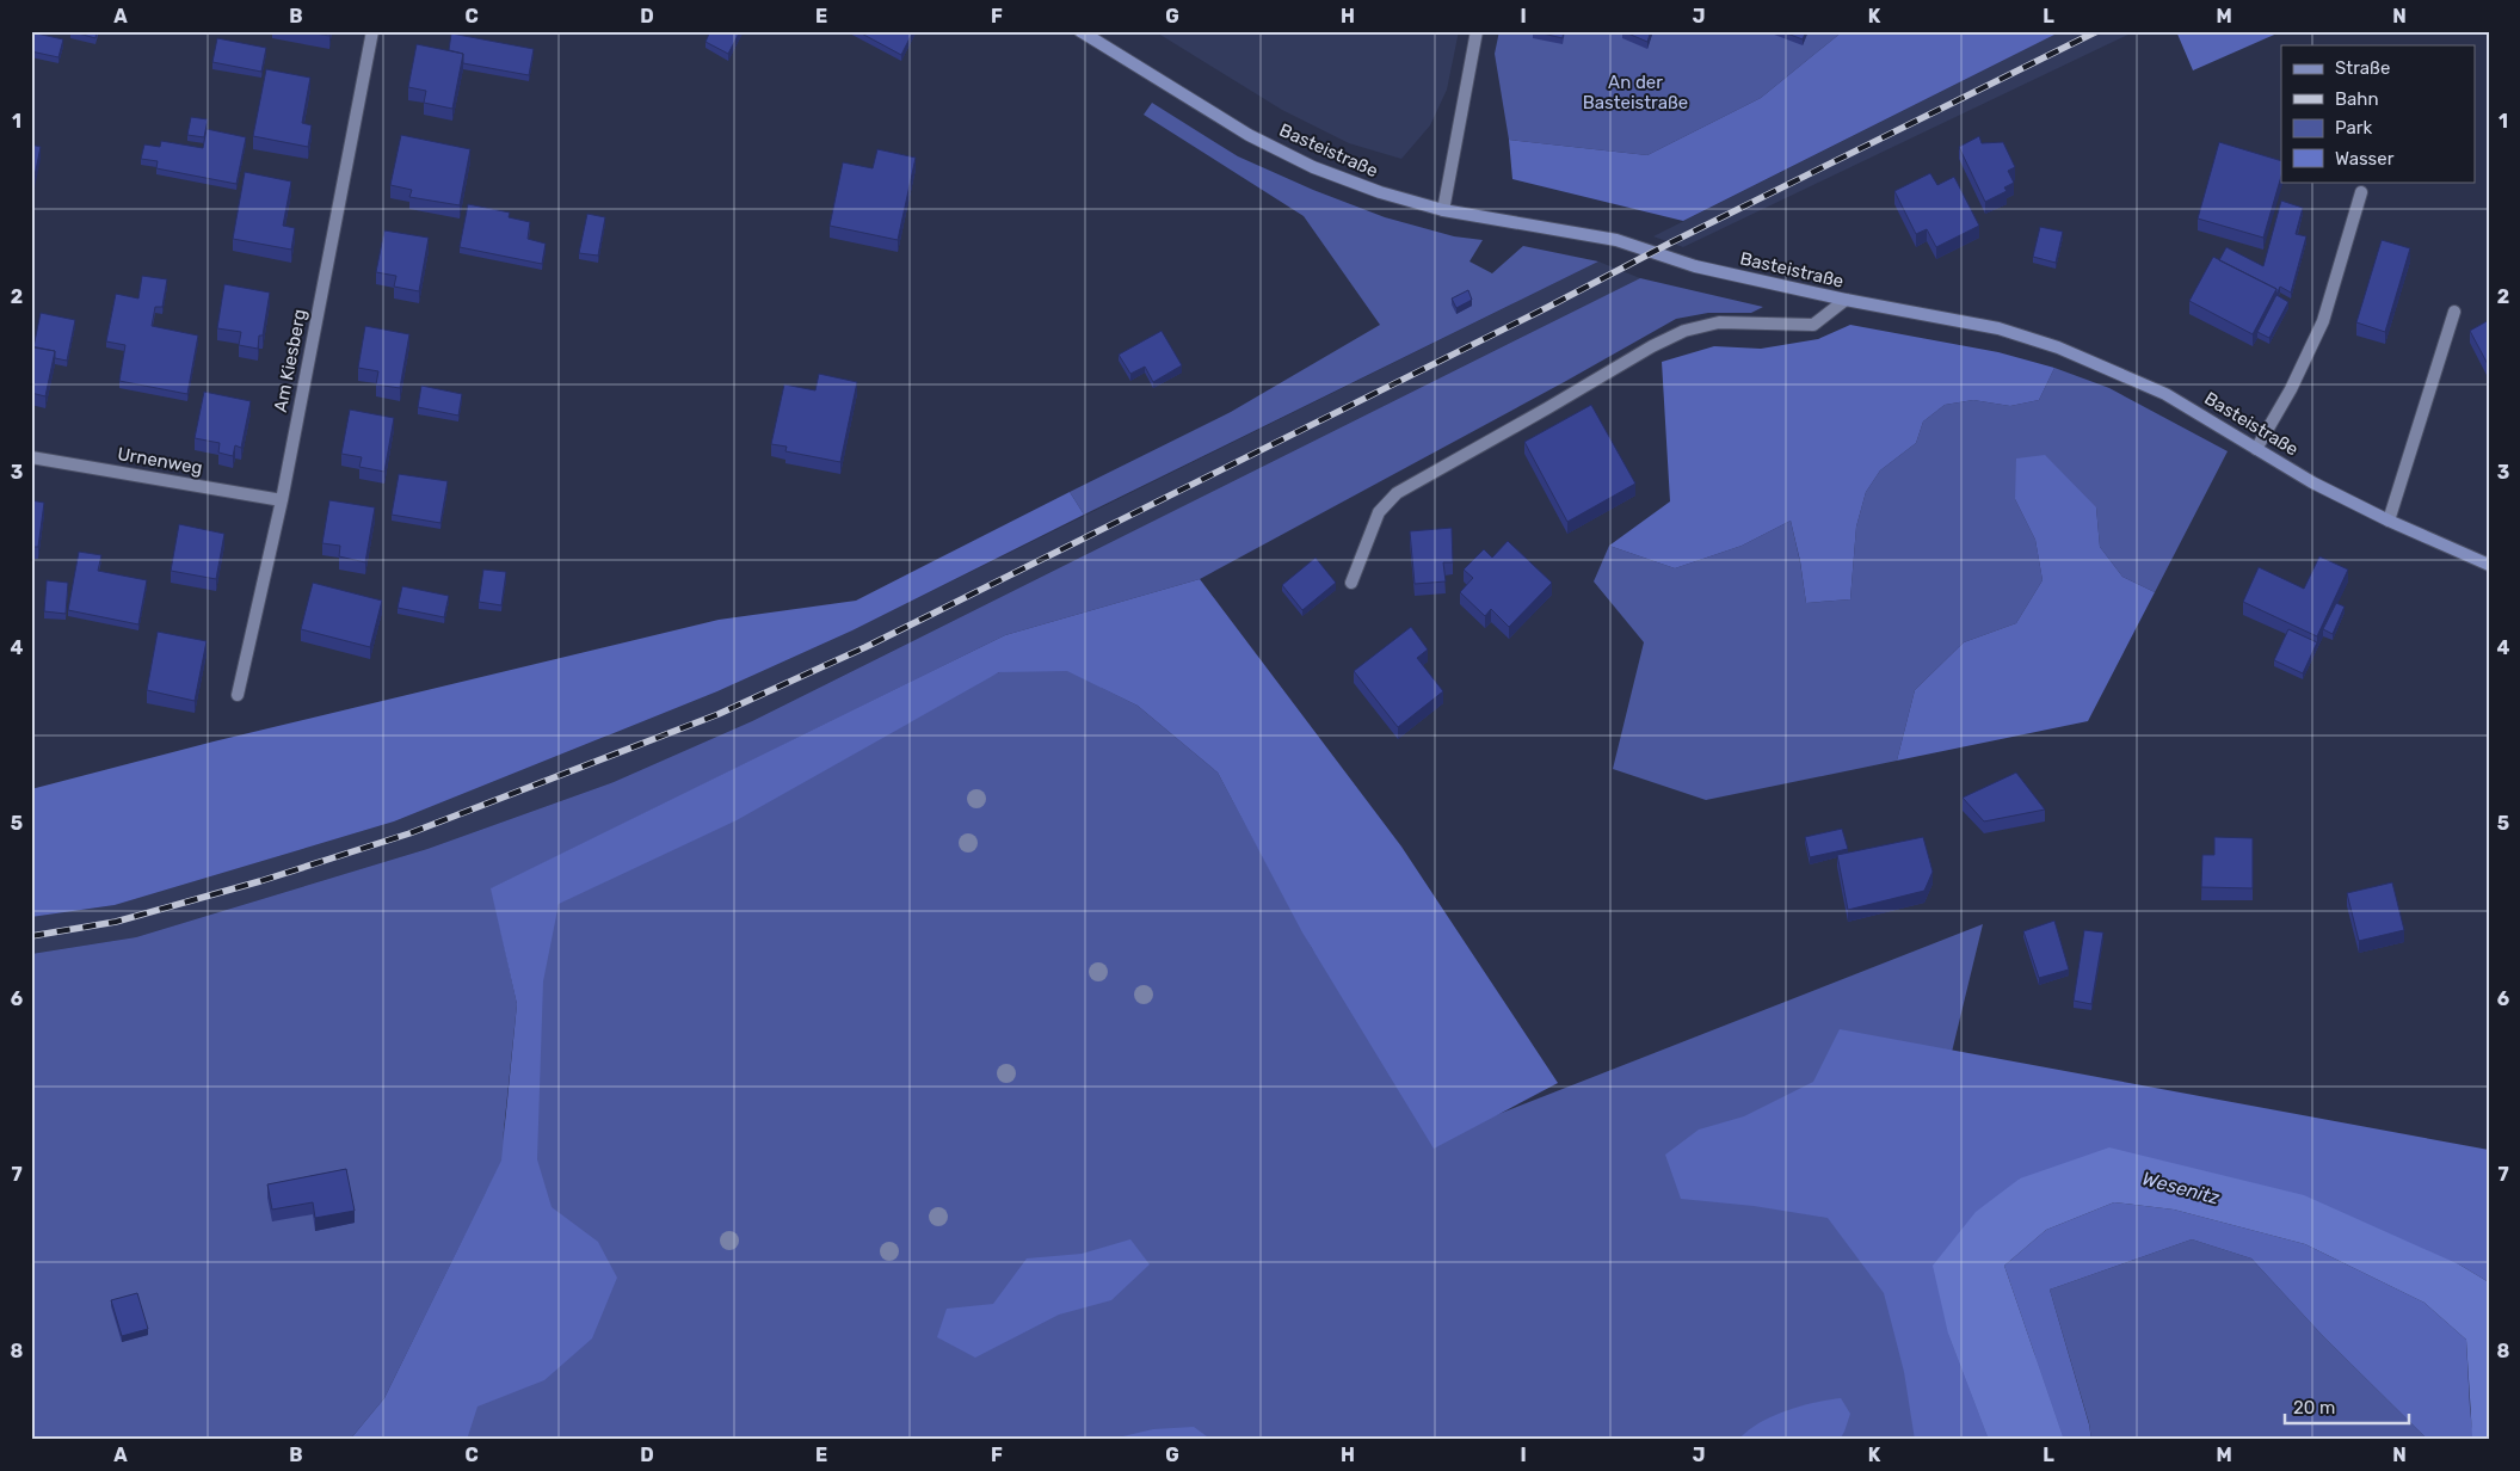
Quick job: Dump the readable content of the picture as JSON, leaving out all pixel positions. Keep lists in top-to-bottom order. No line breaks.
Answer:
{"streets":{"main road":["Basteistraße"],"street":["Am Kiesberg","Urnenweg"]},"crossings":[["Am Kiesberg","Urnenweg"]],"water":["Wesenitz"],"parks":["An der Basteistraße"],"legend":["Straße","Bahn","Park","Wasser"],"scale_bar":"20 m","grid":{"columns":["A","B","C","D","E","F","G","H","I","J","K","L","M","N"],"rows":["1","2","3","4","5","6","7","8"]}}
